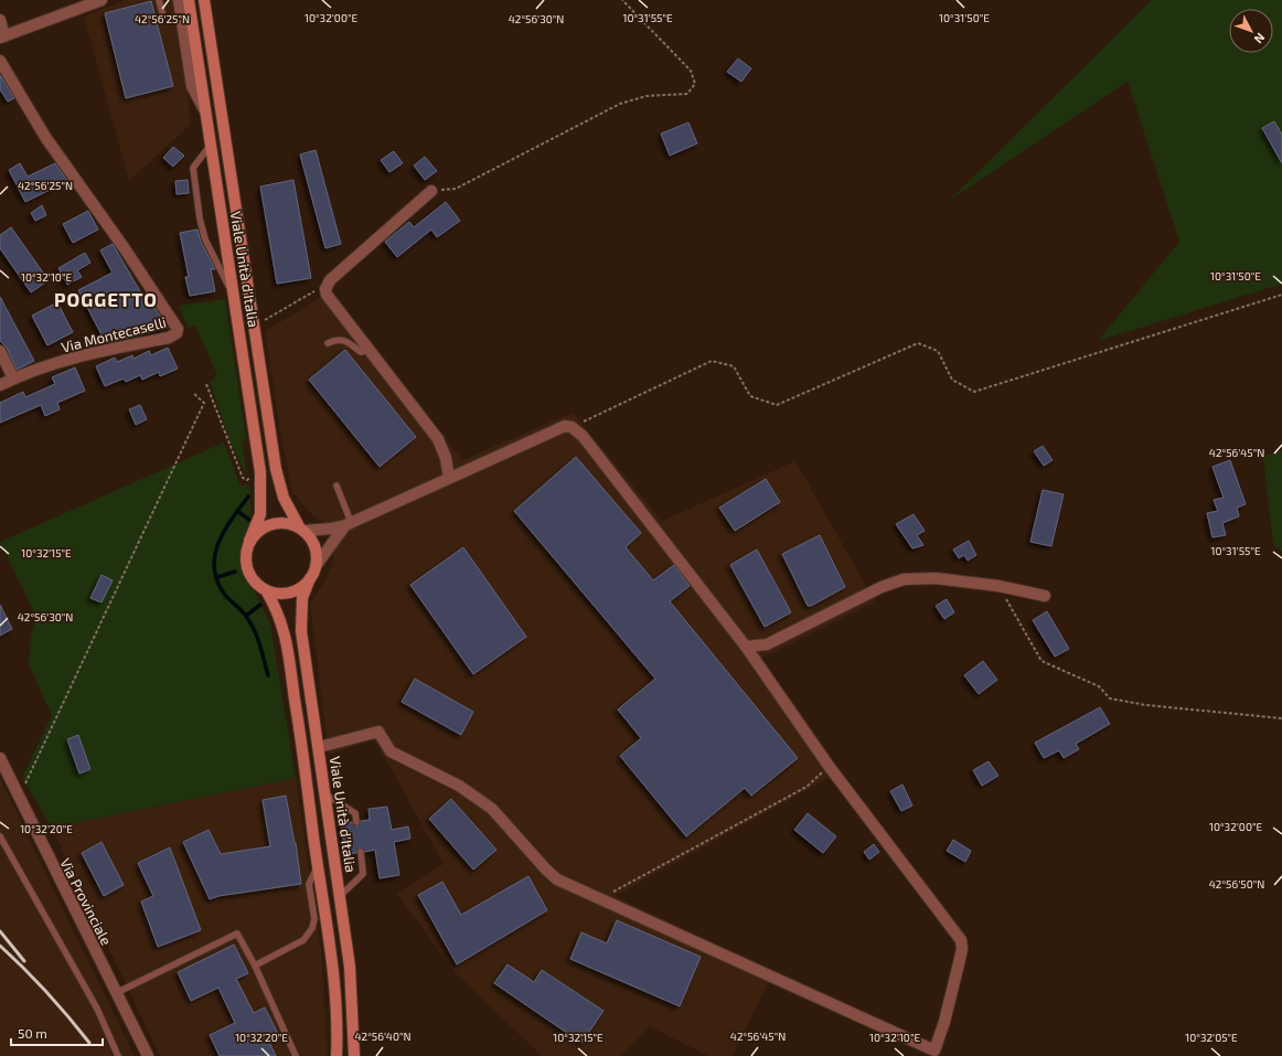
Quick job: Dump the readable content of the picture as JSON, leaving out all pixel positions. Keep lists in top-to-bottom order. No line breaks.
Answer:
{"streets":{"main road":["Viale Unità d'Italia"],"street":["Via Montecaselli","Via Provinciale"]},"districts":["POGGETTO"],"scale_bar":"50 m","north":"bottom right","coordinates":["10°32'00\"E","10°31'55\"E","10°31'50\"E","42°56'30\"N","42°56'25\"N","10°32'10\"E","42°56'45\"N","10°32'15\"E","10°32'20\"E","42°56'50\"N","42°56'40\"N","10°32'05\"E"]}
